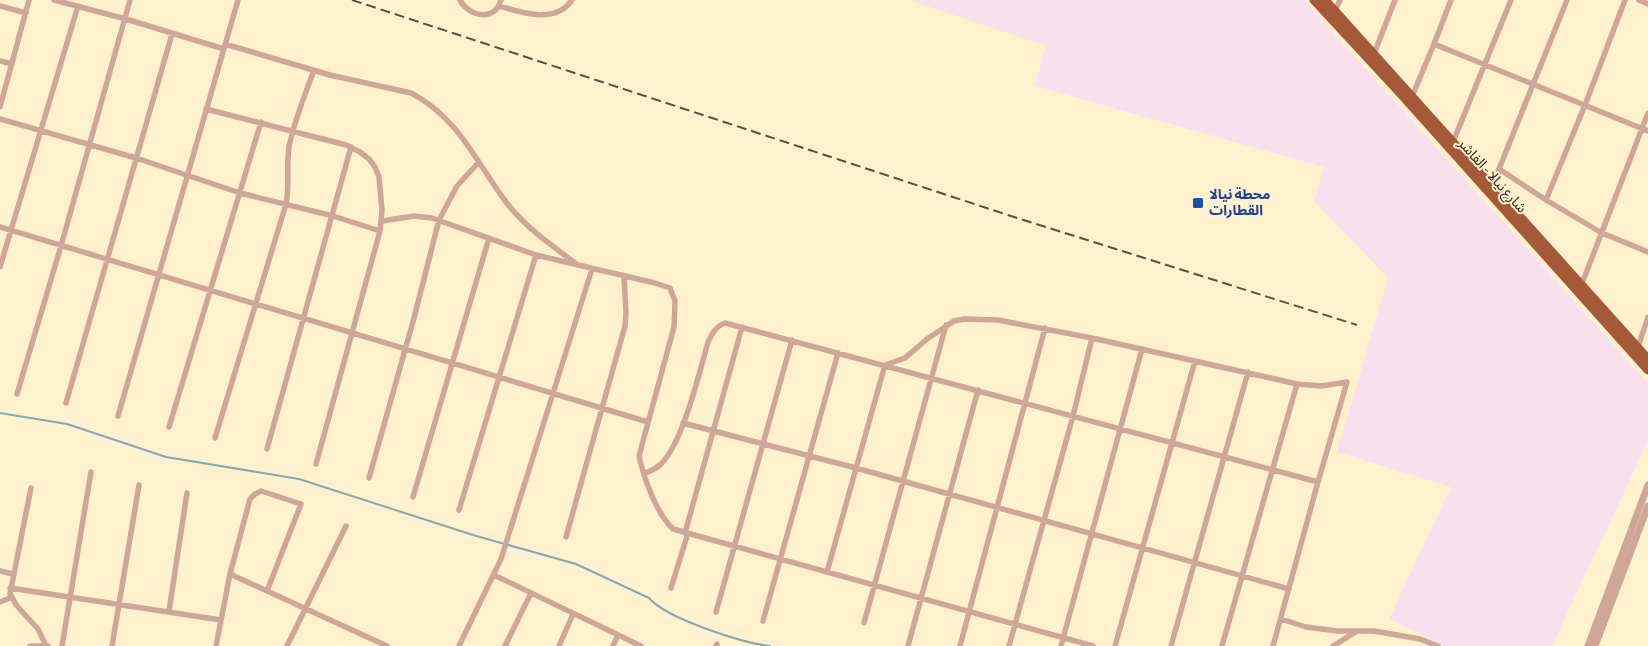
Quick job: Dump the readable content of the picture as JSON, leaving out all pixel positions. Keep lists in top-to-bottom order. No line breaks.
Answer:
{"streets":{"highway":["شارع نيالا - الفاشر"]},"places":{"transit":["محطة نيالا القطارات"]}}
